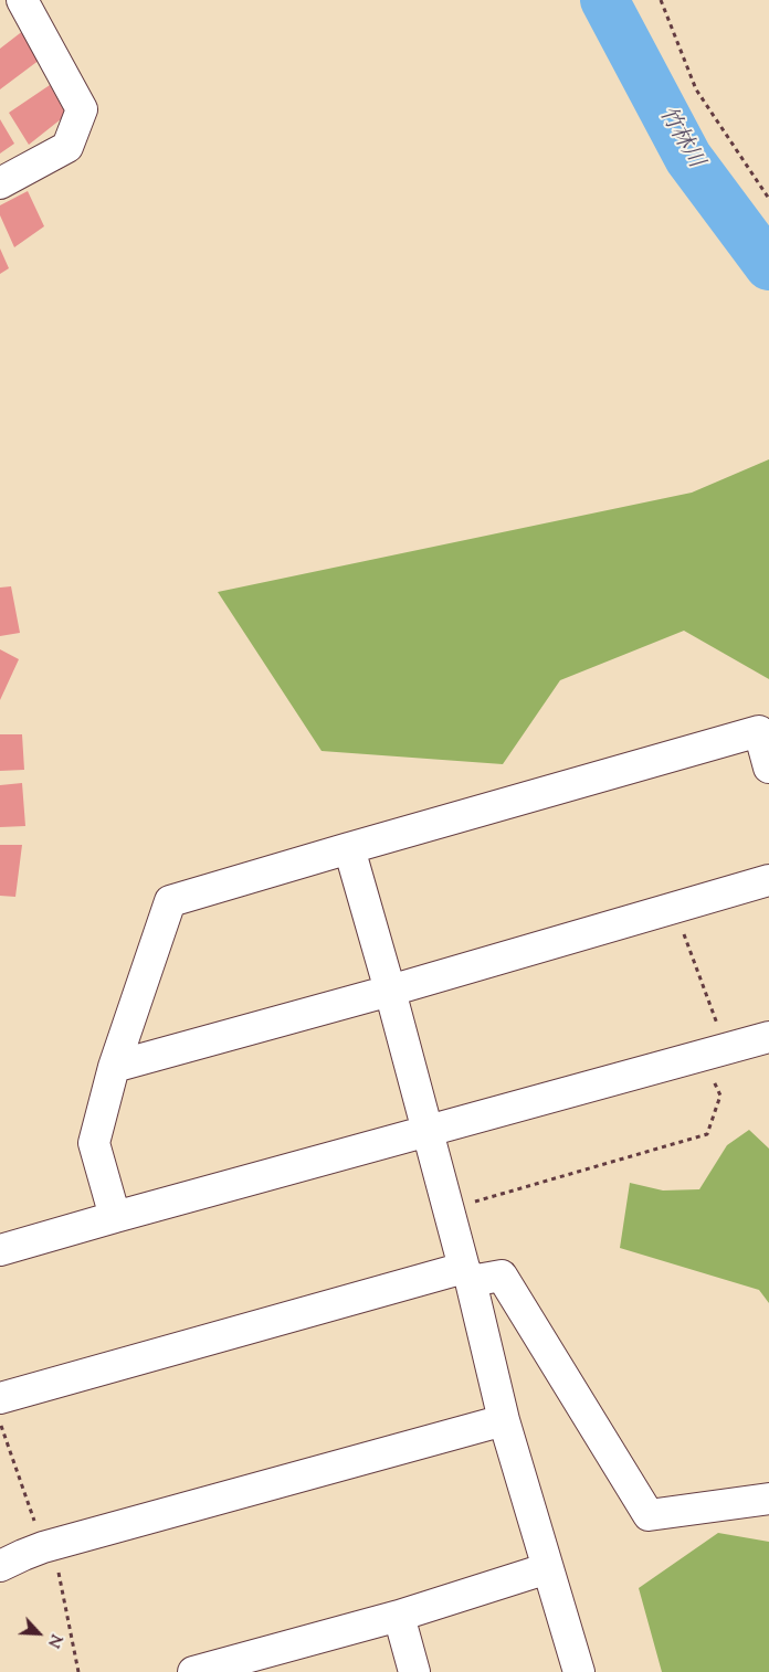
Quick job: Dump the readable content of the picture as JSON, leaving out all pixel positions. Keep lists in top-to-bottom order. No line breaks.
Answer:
{"water":["竹林川"],"north":"bottom right"}
